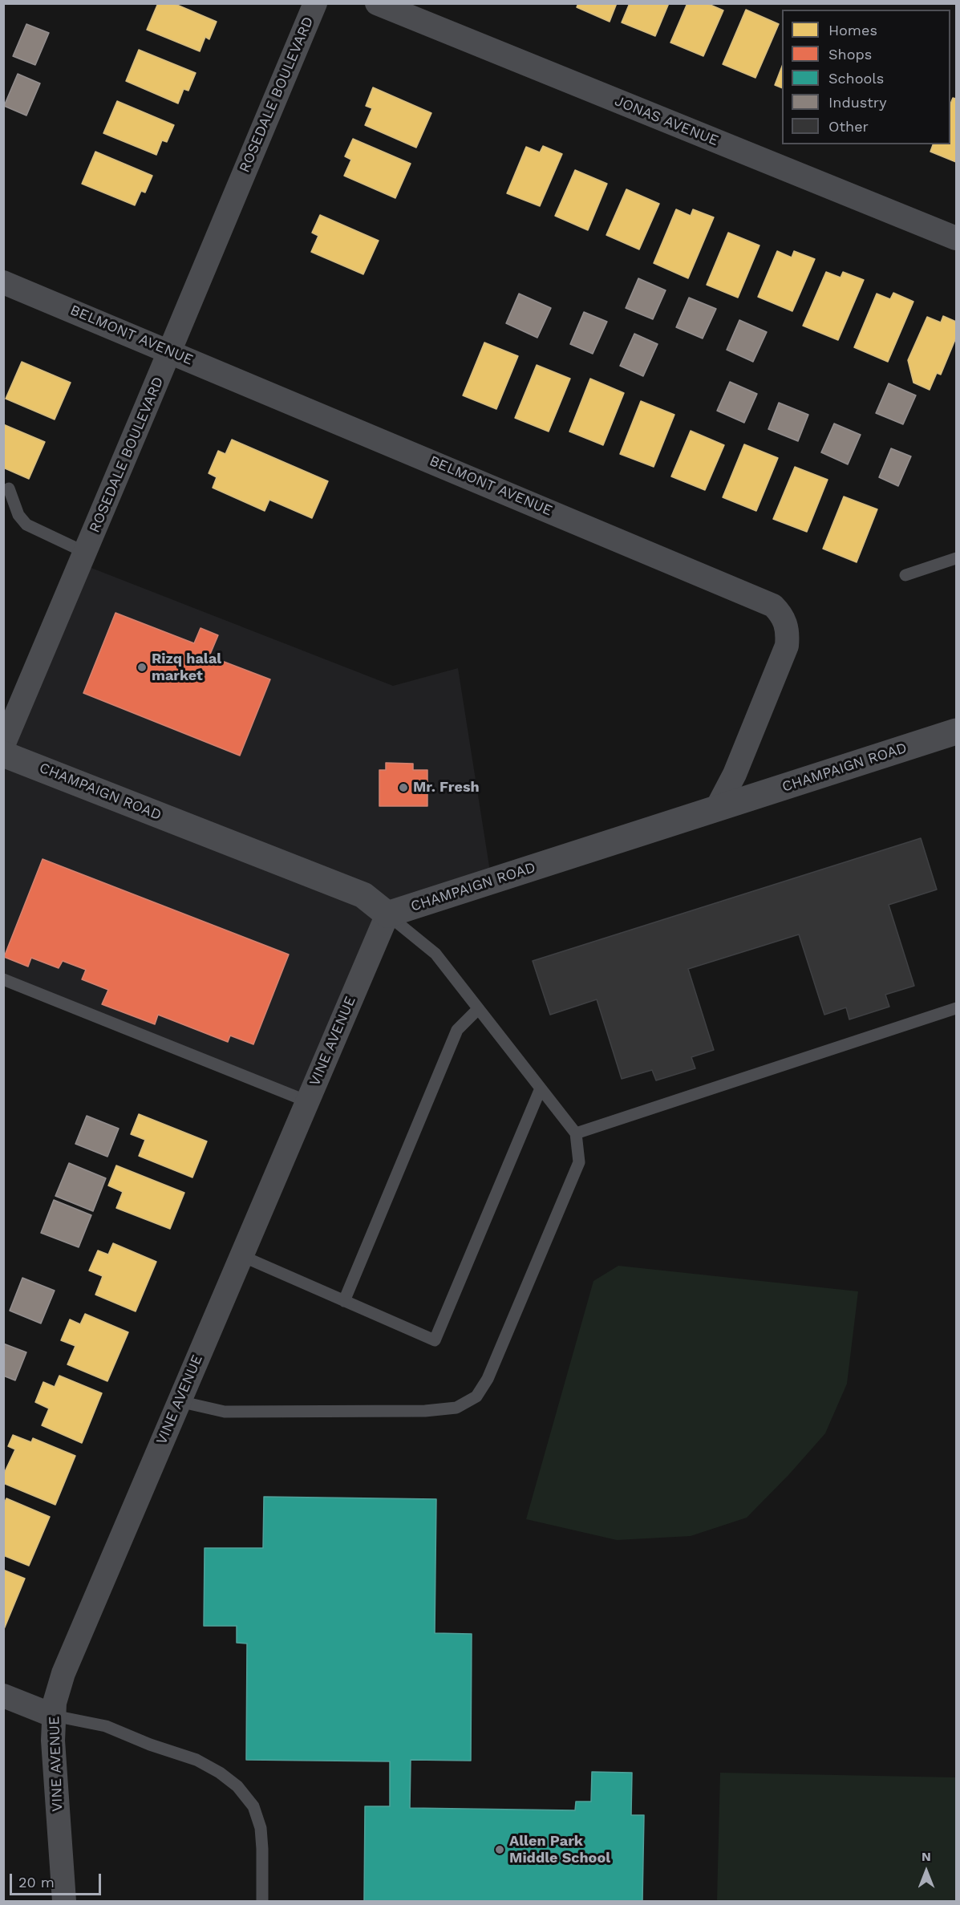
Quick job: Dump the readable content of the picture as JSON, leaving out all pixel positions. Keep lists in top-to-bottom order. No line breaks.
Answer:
{"streets":{"street":["ROSEDALE BOULEVARD","JONAS AVENUE","BELMONT AVENUE","CHAMPAIGN ROAD","VINE AVENUE"]},"crossings":[["ROSEDALE BOULEVARD","BELMONT AVENUE"],["BELMONT AVENUE","CHAMPAIGN ROAD"],["CHAMPAIGN ROAD","VINE AVENUE"]],"places":["Rizq halal market","Mr. Fresh","Allen Park Middle School"],"legend":["Homes","Shops","Schools","Industry","Other"],"scale_bar":"20 m","north":"top"}
